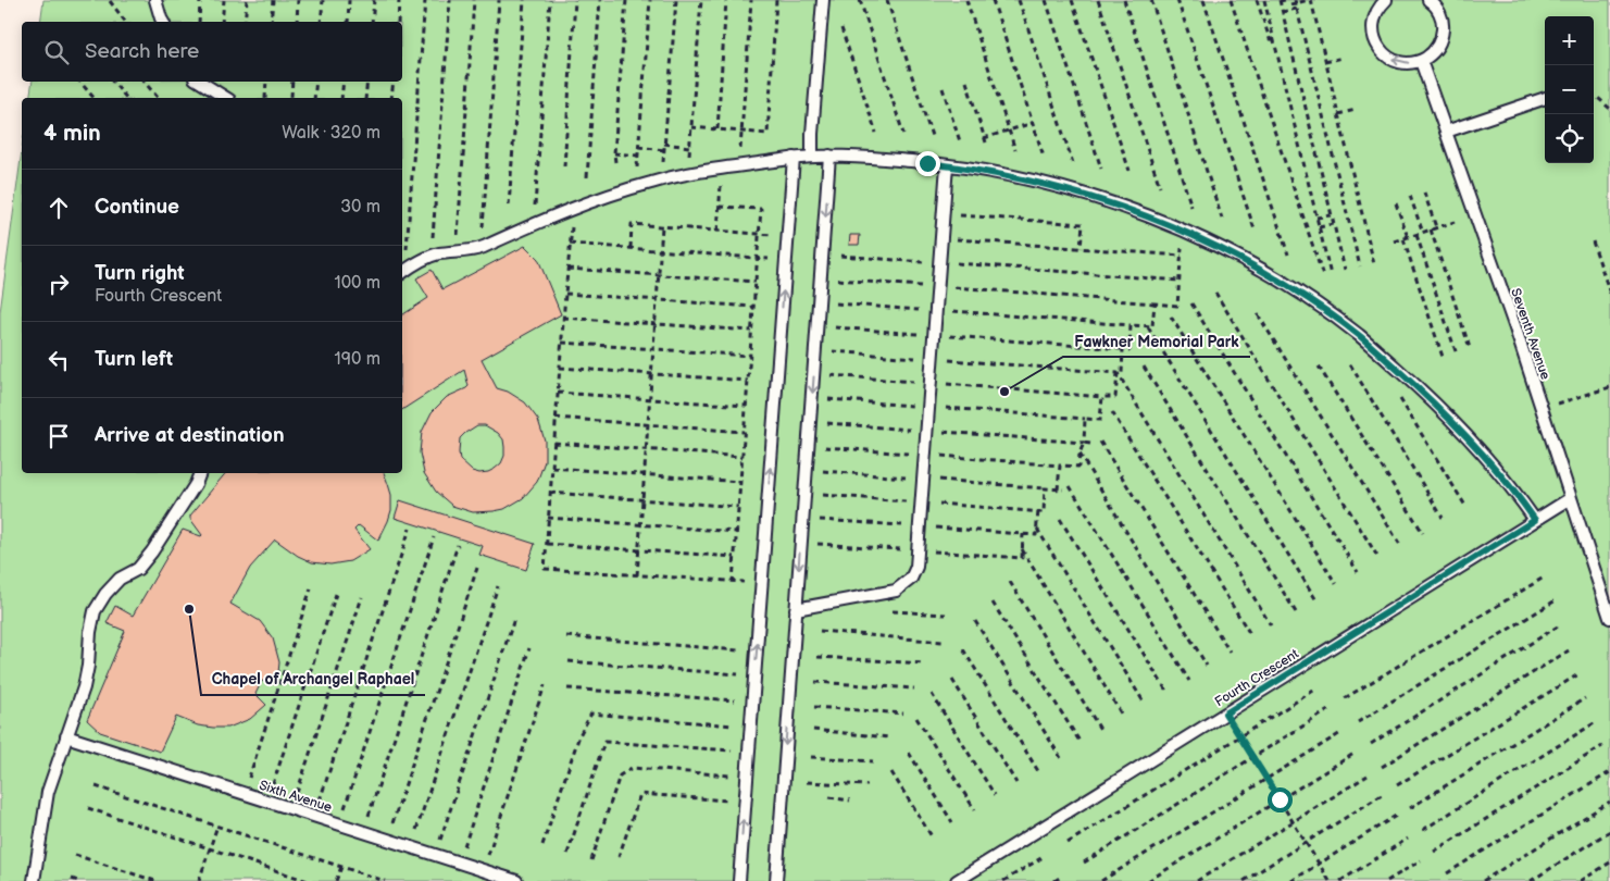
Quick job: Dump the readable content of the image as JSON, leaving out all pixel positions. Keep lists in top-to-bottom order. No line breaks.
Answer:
{"streets":{"lane":["Seventh Avenue","Fourth Crescent","Sixth Avenue"]},"crossings":[["Seventh Avenue","Fourth Crescent"]],"places":["Fawkner Memorial Park","Chapel of Archangel Raphael"],"page":{"map_buttons":["+","−"],"search":"Search here","heading":["4 min","Walk · 320 m"],"list":[["Continue","30 m"],["Turn right","Fourth Crescent","100 m"],["Turn left","190 m"],"Arrive at destination"]}}
